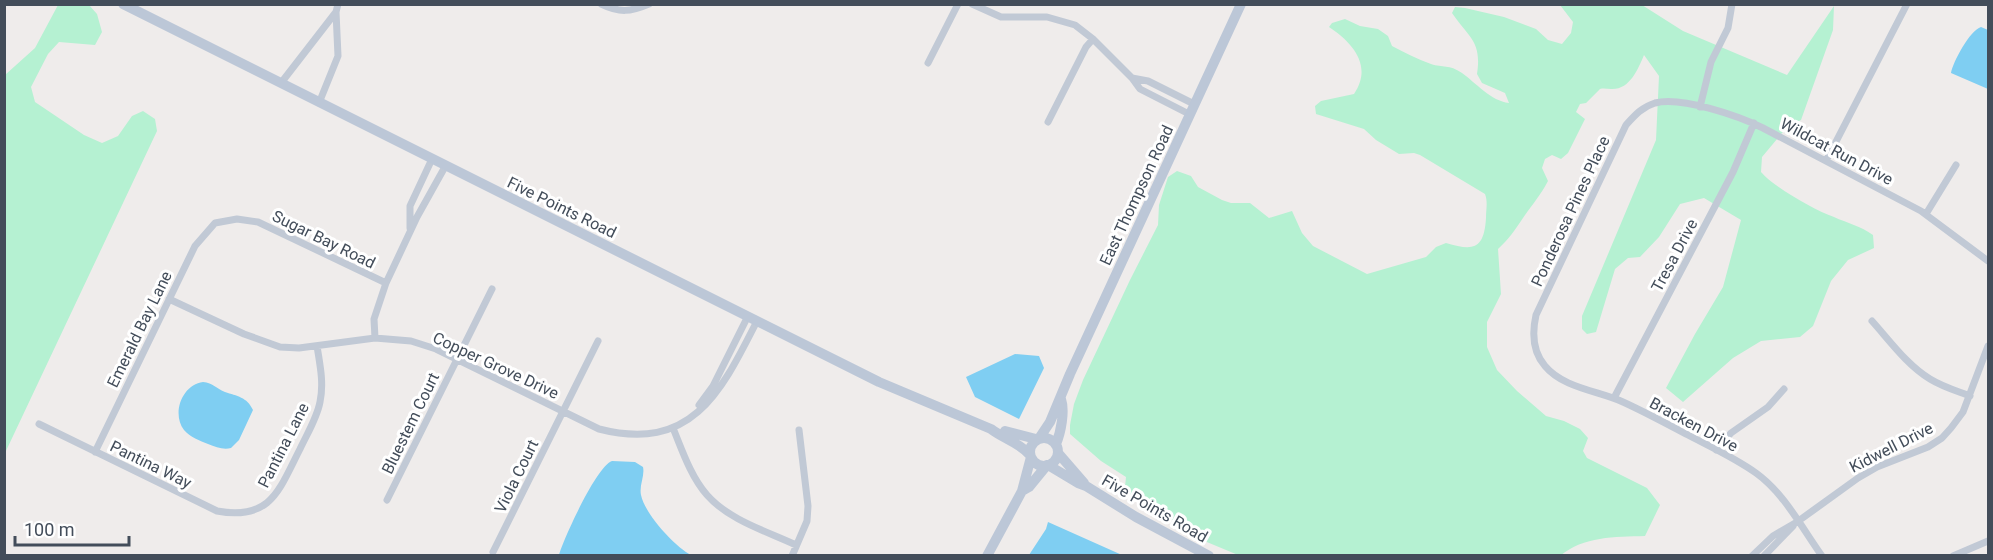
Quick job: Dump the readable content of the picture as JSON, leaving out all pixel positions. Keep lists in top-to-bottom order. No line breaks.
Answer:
{"streets":{"street":["Wildcat Run Drive","East Thompson Road","Five Points Road","Ponderosa Pines Place","Sugar Bay Road","Tresa Drive","Emerald Bay Lane","Copper Grove Drive","Bluestem Court","Bracken Drive","Pantina Lane","Kidwell Drive","Pantina Way","Viola Court"]},"crossings":[["Wildcat Run Drive","Ponderosa Pines Place"],["Wildcat Run Drive","Tresa Drive"],["East Thompson Road","Five Points Road"],["Five Points Road","Copper Grove Drive"],["Ponderosa Pines Place","Bracken Drive"],["Sugar Bay Road","Emerald Bay Lane"],["Tresa Drive","Bracken Drive"],["Emerald Bay Lane","Copper Grove Drive"],["Emerald Bay Lane","Pantina Way"],["Copper Grove Drive","Bluestem Court"],["Copper Grove Drive","Pantina Lane"],["Copper Grove Drive","Viola Court"],["Bracken Drive","Kidwell Drive"],["Pantina Lane","Pantina Way"]],"scale_bar":"100 m"}
